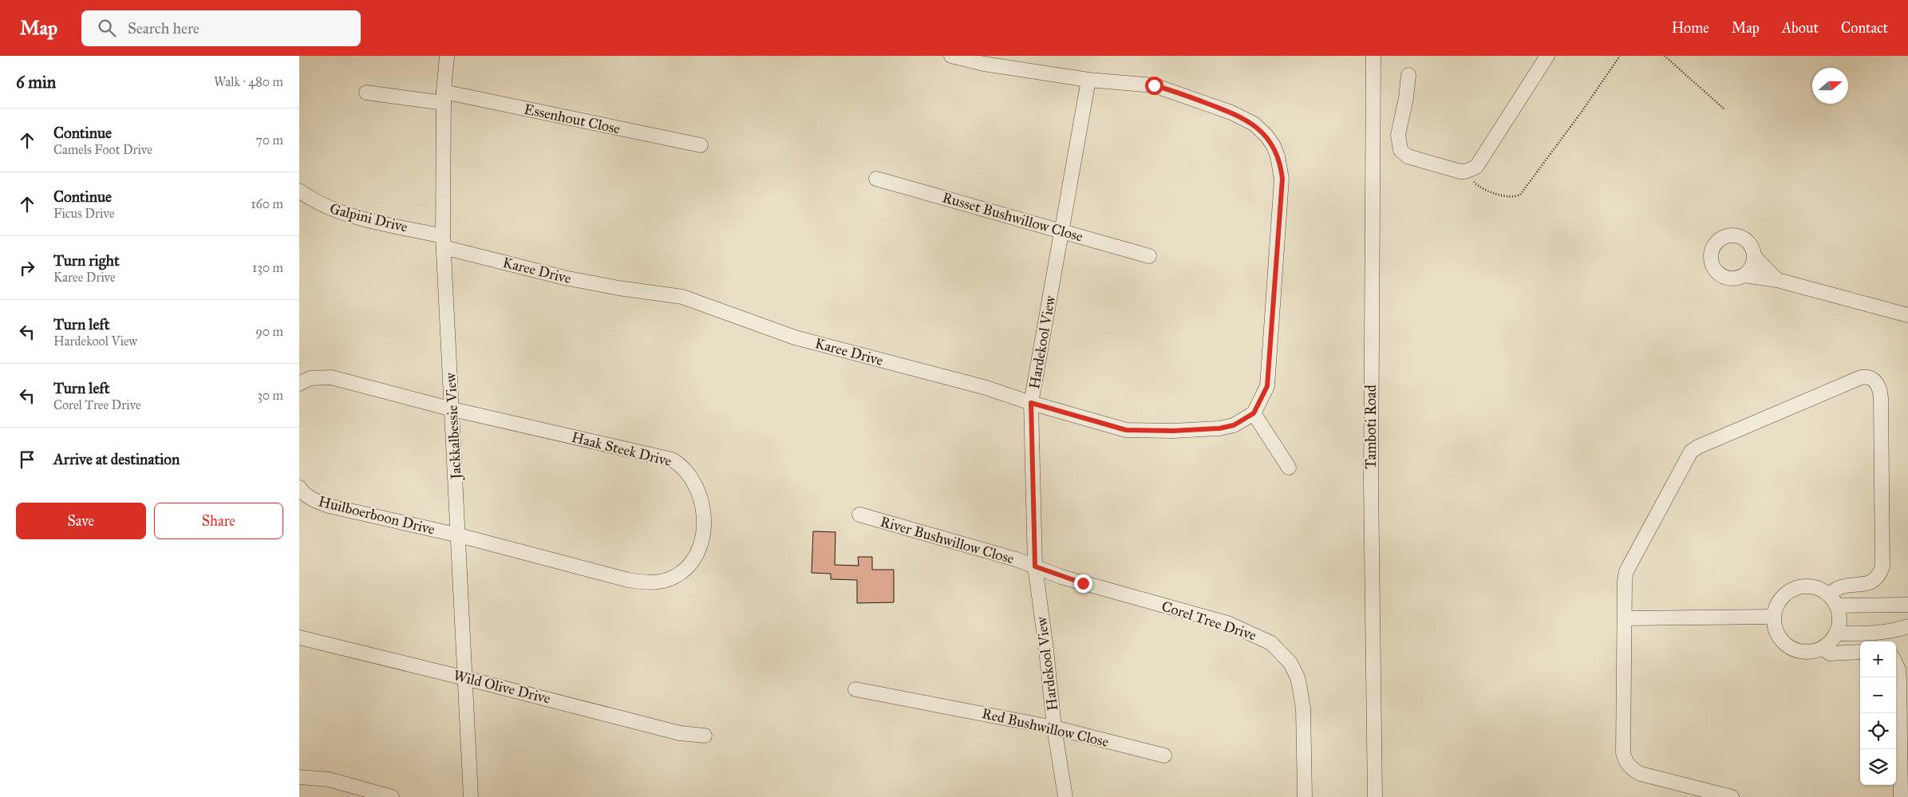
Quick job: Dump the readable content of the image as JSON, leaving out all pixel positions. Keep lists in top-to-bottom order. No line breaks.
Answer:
{"streets":{"street":["Essenhout Close","Russet Bushwillow Close","Galpini Drive","Karee Drive","Hardekool View","Jackkalbessie View","Tamboti Road","Haak Steek Drive","Huilboerboon Drive","River Bushwillow Close","Corel Tree Drive","Wild Olive Drive","Red Bushwillow Close"]},"crossings":[["Essenhout Close","Jackkalbessie View"],["Russet Bushwillow Close","Hardekool View"],["Galpini Drive","Karee Drive"],["Galpini Drive","Jackkalbessie View"],["Karee Drive","Hardekool View"],["Karee Drive","Jackkalbessie View"],["Hardekool View","River Bushwillow Close"],["Hardekool View","Corel Tree Drive"],["Hardekool View","Red Bushwillow Close"],["Jackkalbessie View","Haak Steek Drive"],["Jackkalbessie View","Huilboerboon Drive"],["Jackkalbessie View","Wild Olive Drive"],["Haak Steek Drive","Huilboerboon Drive"],["River Bushwillow Close","Corel Tree Drive"]],"north":"right","page":{"header":"Map","search":"Search here","nav":["Home","Map","About","Contact"],"heading":["6 min","Walk · 480 m"],"list":[["Continue","Camels Foot Drive","70 m"],["Continue","Ficus Drive","160 m"],["Turn right","Karee Drive","130 m"],["Turn left","Hardekool View","90 m"],["Turn left","Corel Tree Drive","30 m"],"Arrive at destination"],"buttons":["Save","Share"],"map_buttons":["+","−"]}}
